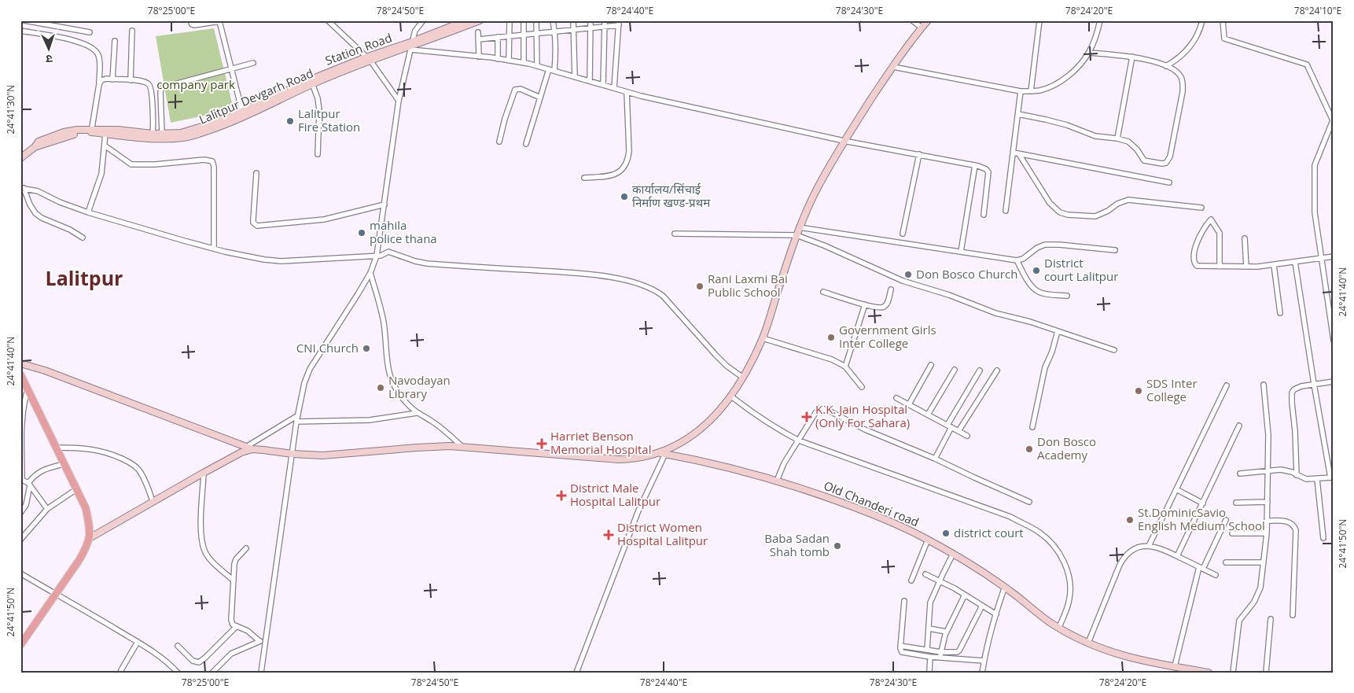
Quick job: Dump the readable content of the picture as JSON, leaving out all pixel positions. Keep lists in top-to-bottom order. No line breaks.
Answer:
{"streets":{"street":["Station Road","Lalitpur Devgarh Road","Old Chanderi road"]},"crossings":[["Station Road","Lalitpur Devgarh Road"]],"districts":["Lalitpur"],"parks":["company park"],"places":{"other":["Lalitpur Fire Station","कार्यालय/सिंचाई निर्माण खण्ड-प्रथम","mahila police thana","District court Lalitpur","Don Bosco Church","Rani Laxmi Bai Public School","Government Girls Inter College","CNI Church","Navodayan Library","SDS Inter College","Don Bosco Academy","St.DominicSavio English Medium School","district court","Baba Sadan Shah tomb"],"health":["K.K. Jain Hospital (Only For Sahara)","Harriet Benson Memorial Hospital","District Male Hospital Lalitpur","District Women Hospital Lalitpur"]},"north":"bottom","coordinates":["78°25'00\"E","78°24'50\"E","78°24'40\"E","78°24'30\"E","78°24'20\"E","78°24'10\"E","24°41'30\"N","24°41'40\"N","24°41'50\"N"]}
